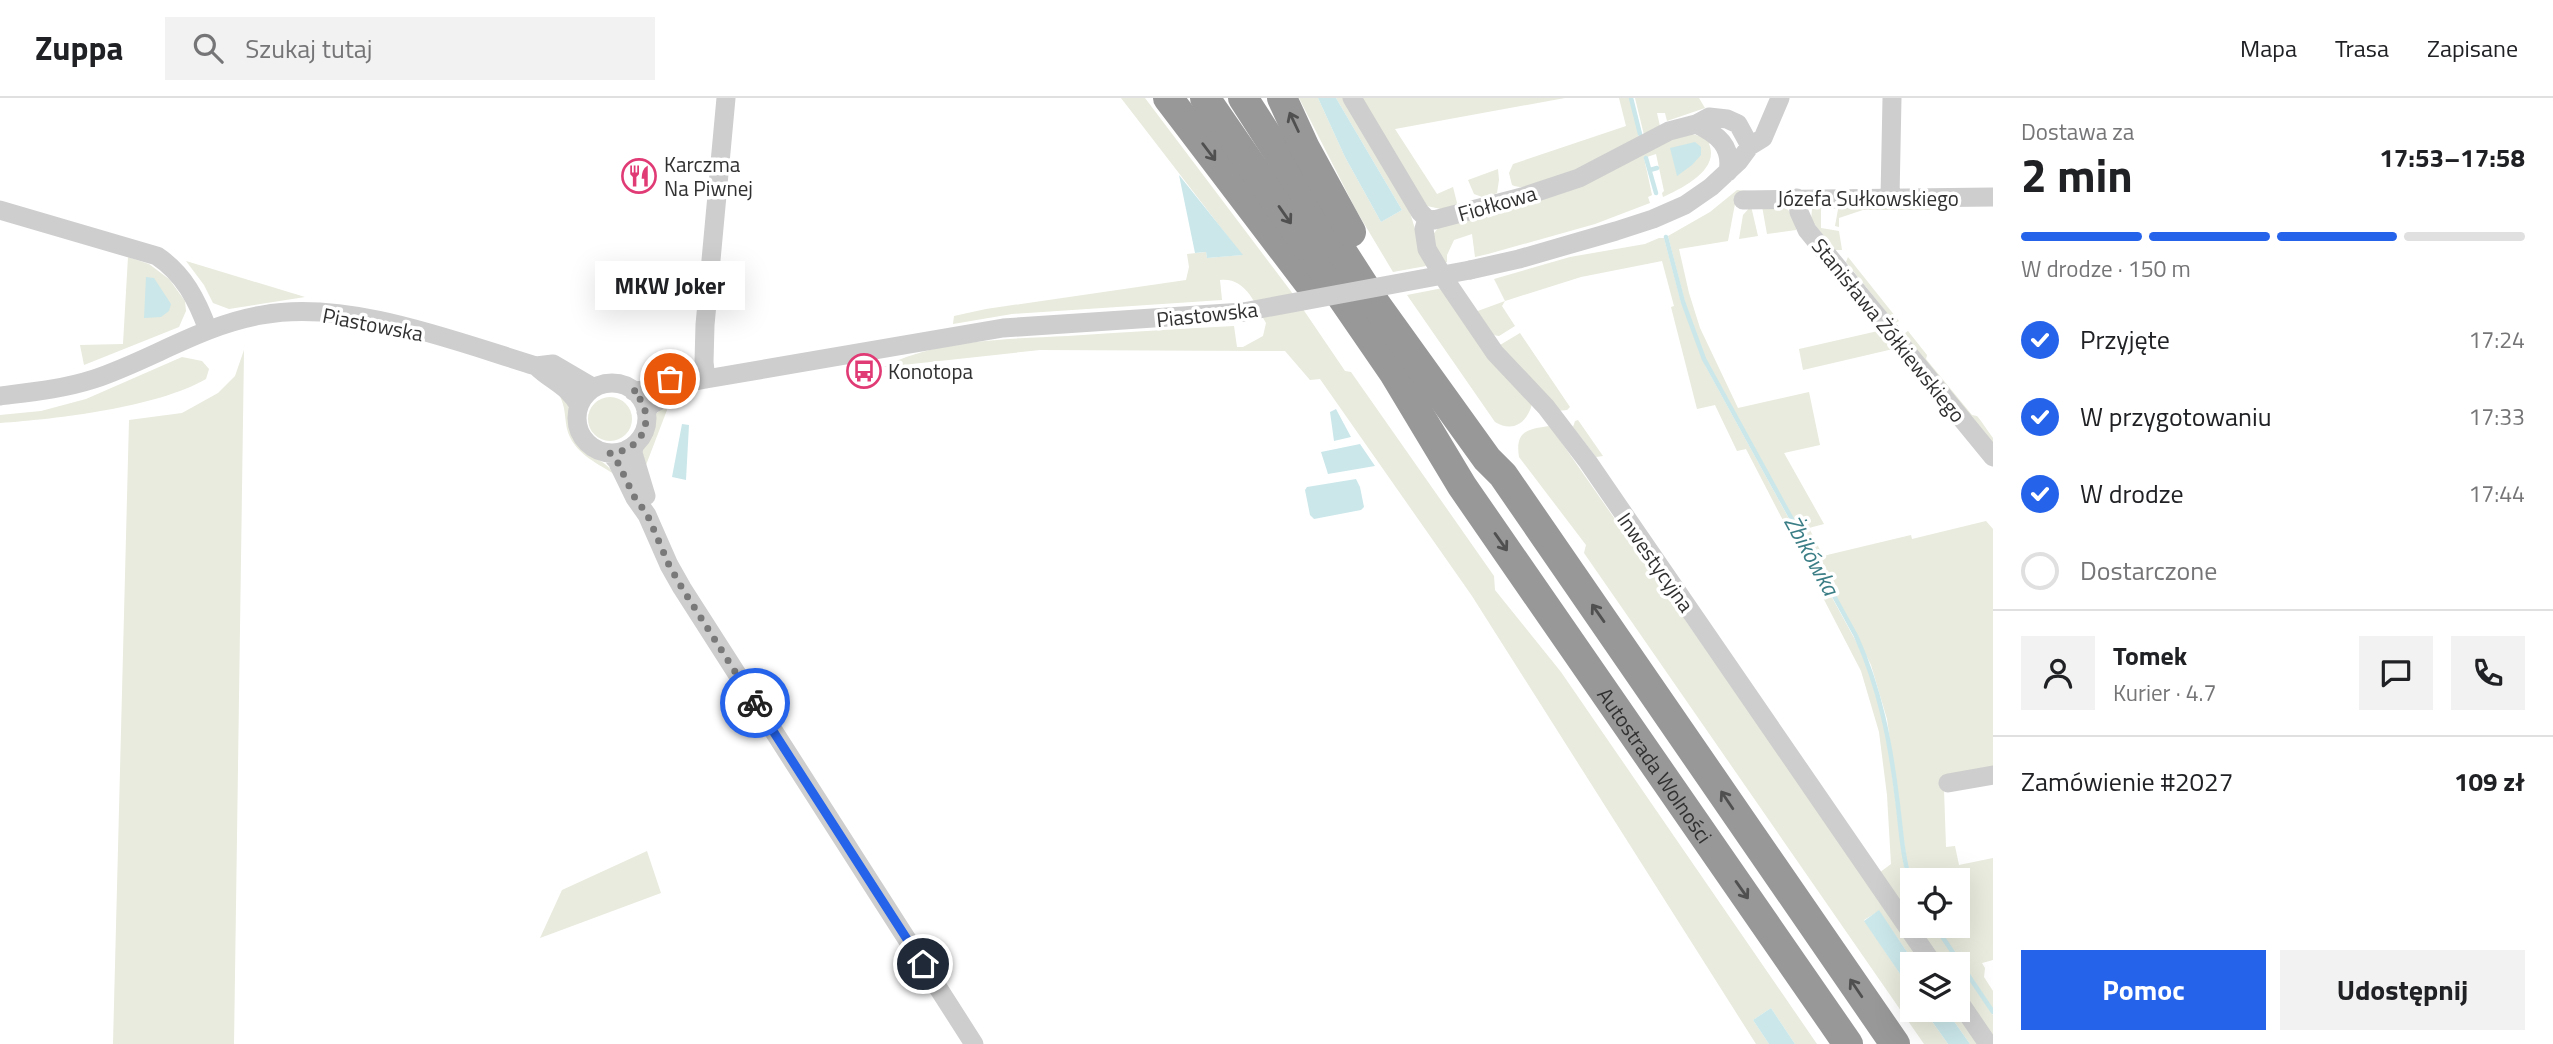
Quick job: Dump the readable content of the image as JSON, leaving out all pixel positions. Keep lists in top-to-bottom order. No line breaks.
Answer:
{"streets":{"highway":["Autostrada Wolności"],"street":["Józefa Sułkowskiego","Fiołkowa","Piastowska","Stanisława Żółkiewskiego","Inwestycyjna"]},"crossings":[["Józefa Sułkowskiego","Stanisława Żółkiewskiego"],["Fiołkowa","Piastowska"],["Fiołkowa","Inwestycyjna"]],"water":["Żbikówka"],"places":{"restaurant":["Karczma Na Piwnej"],"bus stop":["Konotopa"],"other":["MKW Joker"]},"page":{"header":"Zuppa","search":"Szukaj tutaj","nav":["Mapa","Trasa","Zapisane"],"heading":["2 min","Dostawa za","17:53–17:58"],"panel":["Tomek","Kurier · 4.7","Zamówienie #2027","109 zł"],"bar":"W drodze · 150 m","bubble":"MKW Joker","list":[["Przyjęte","17:24"],["W przygotowaniu","17:33"],["W drodze","17:44"],"Dostarczone"],"buttons":["Pomoc","Udostępnij"]}}
